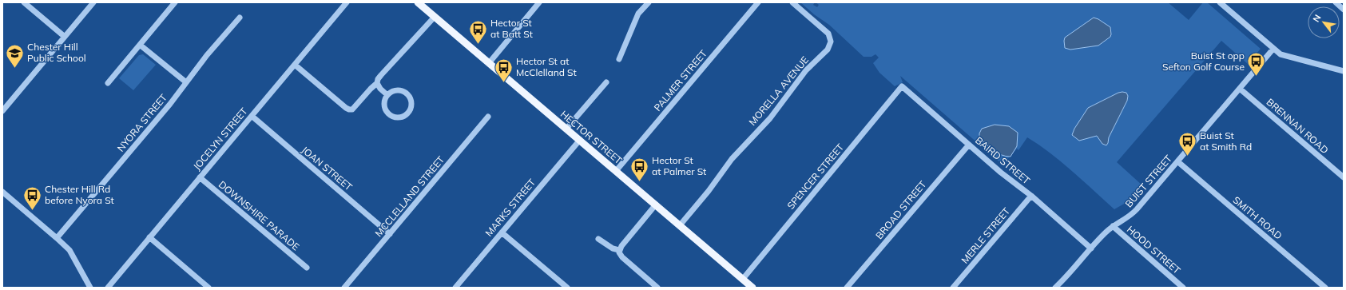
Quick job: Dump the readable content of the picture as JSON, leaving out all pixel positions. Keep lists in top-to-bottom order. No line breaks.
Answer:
{"streets":{"main road":["HECTOR STREET"],"street":["PALMER STREET","MORELLA AVENUE","NYORA STREET","BRENNAN ROAD","JOCELYN STREET","BAIRD STREET","JOAN STREET","SPENCER STREET","BUIST STREET","MCCLELLAND STREET","MARKS STREET","BROAD STREET","DOWNSHIRE PARADE","SMITH ROAD","MERLE STREET","HOOD STREET"]},"crossings":[["PALMER STREET","HECTOR STREET"],["MORELLA AVENUE","HECTOR STREET"],["BRENNAN ROAD","BUIST STREET"],["HECTOR STREET","SPENCER STREET"],["HECTOR STREET","MARKS STREET"],["JOCELYN STREET","JOAN STREET"],["JOCELYN STREET","DOWNSHIRE PARADE"],["BAIRD STREET","SPENCER STREET"],["BAIRD STREET","BUIST STREET"],["BAIRD STREET","BROAD STREET"],["BAIRD STREET","MERLE STREET"],["JOAN STREET","MCCLELLAND STREET"],["BUIST STREET","SMITH ROAD"],["BUIST STREET","HOOD STREET"]],"places":{"bus stop":["Hector St at Batt St","Buist St opp Sefton Golf Course","Hector St at McClelland St","Buist St at Smith Rd","Hector St at Palmer St","Chester Hill Rd before Nyora St"],"school or university":["Chester Hill Public School"]},"north":"top left"}
